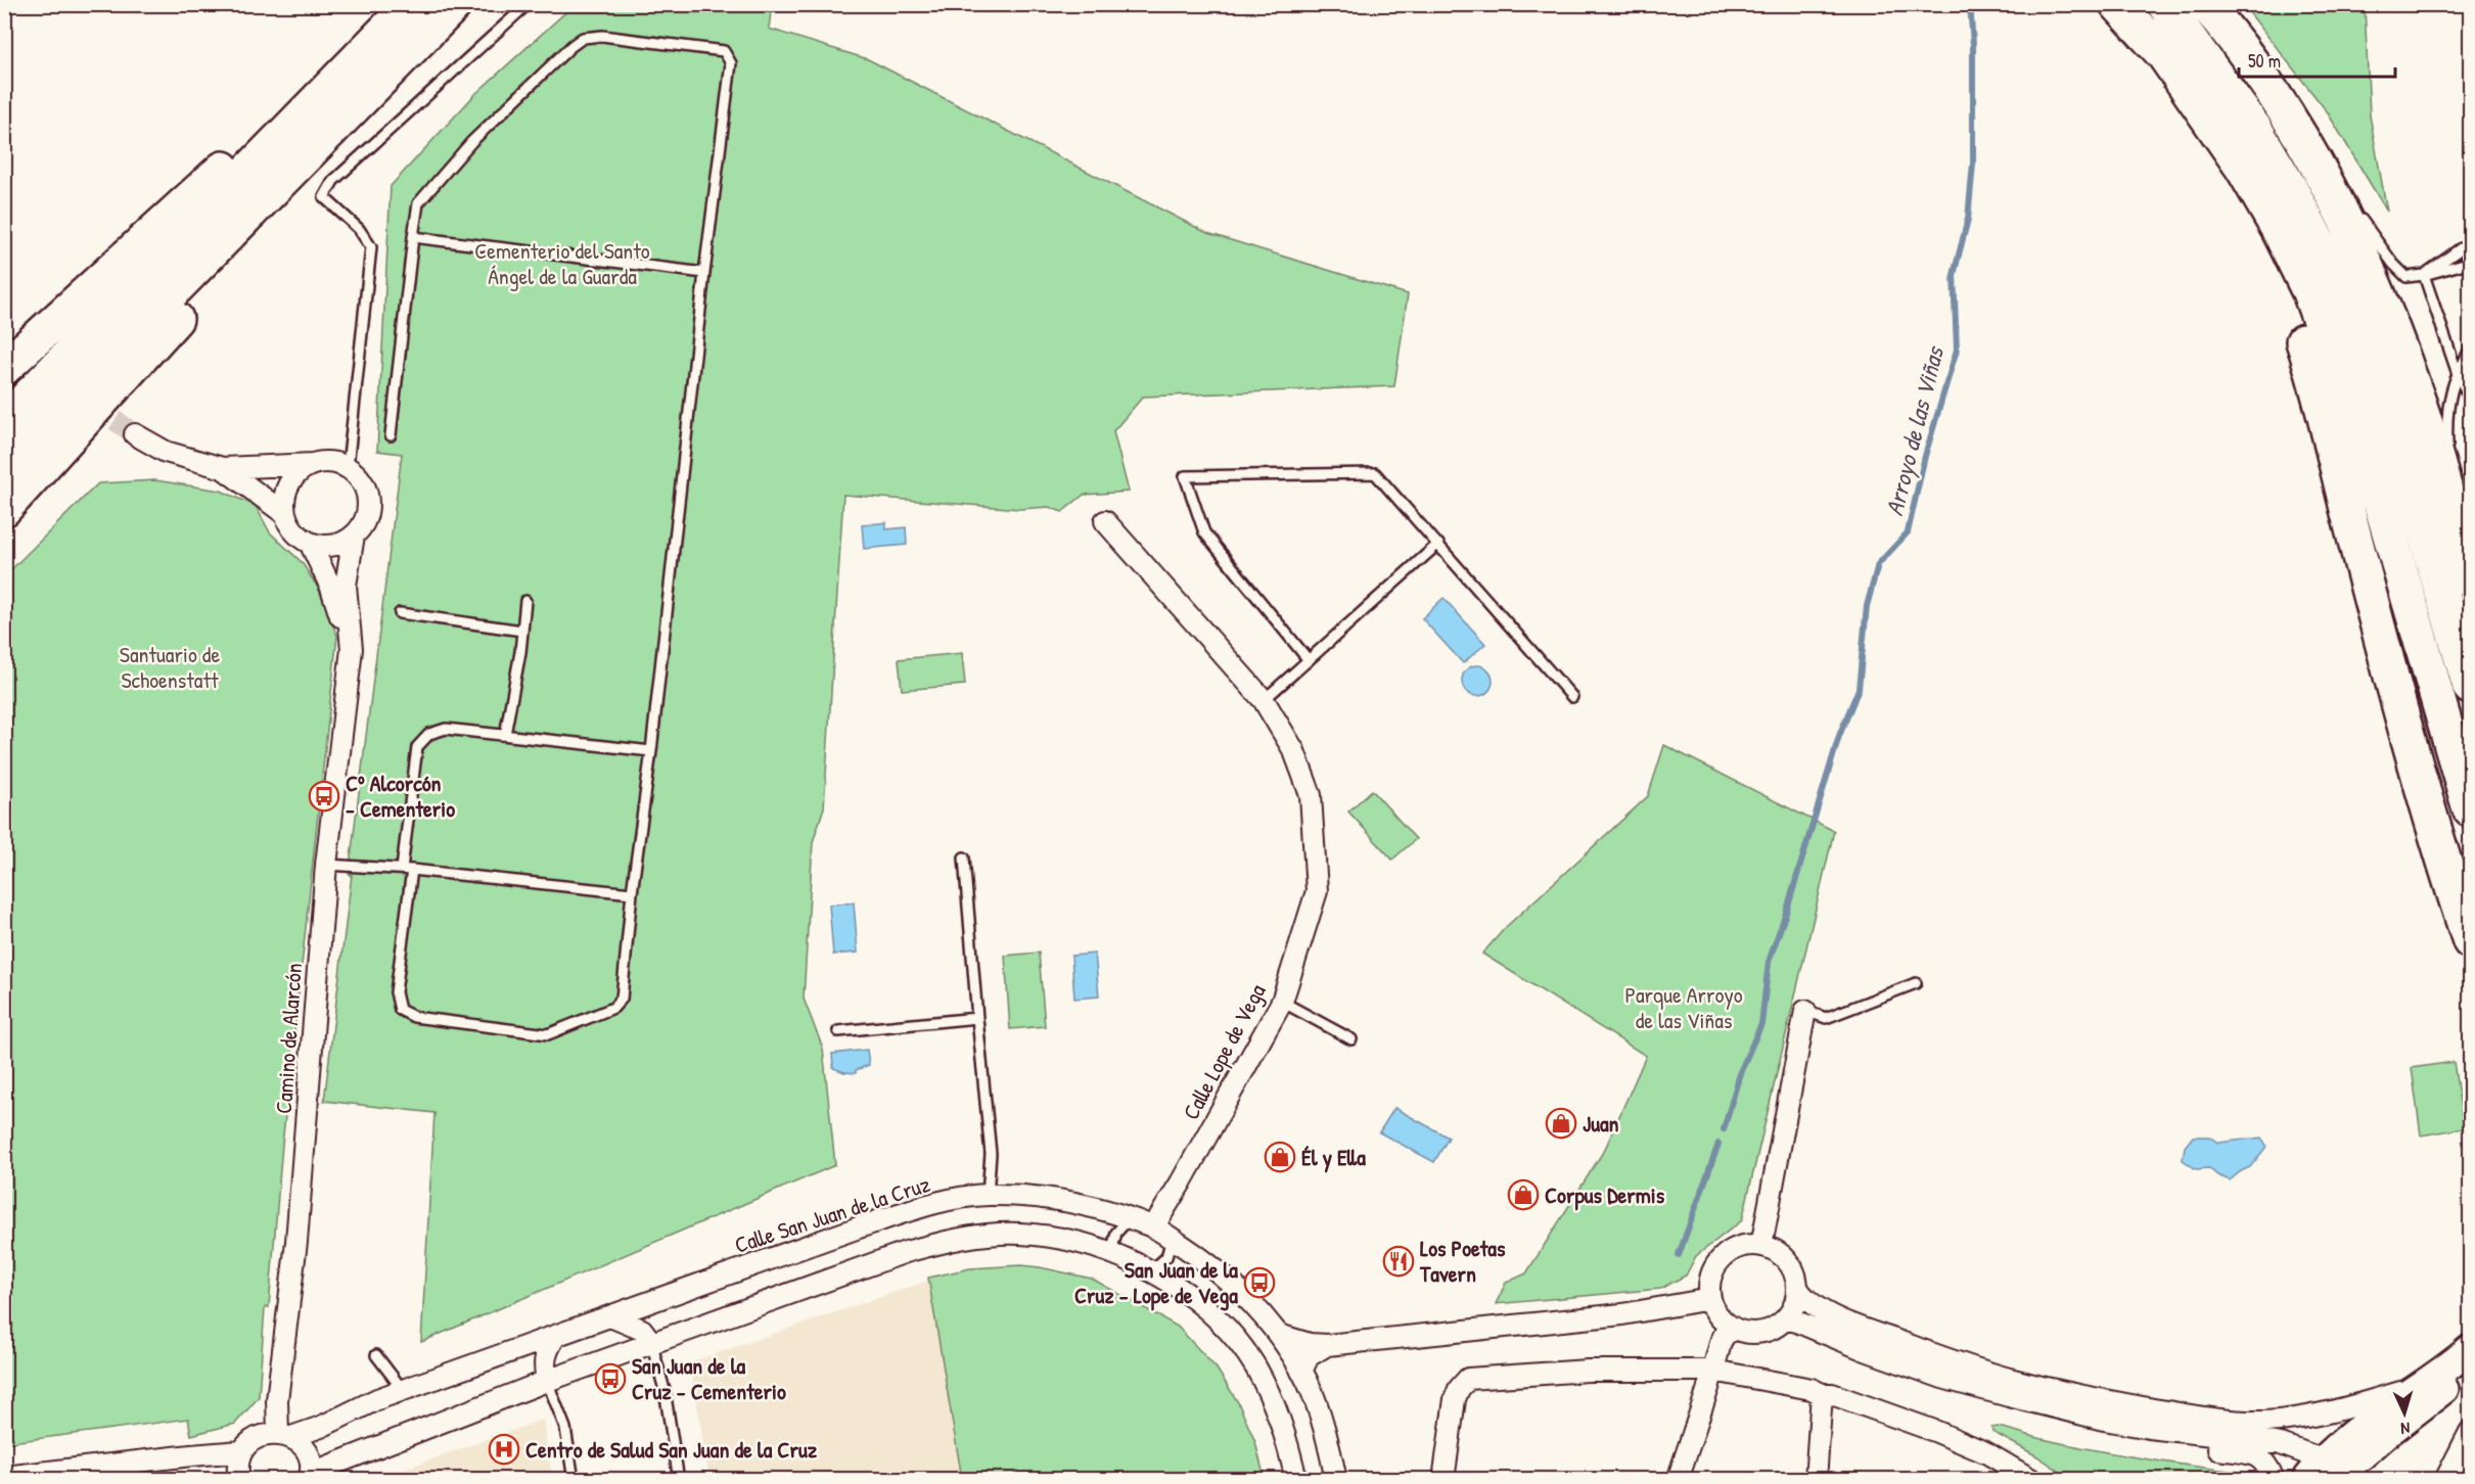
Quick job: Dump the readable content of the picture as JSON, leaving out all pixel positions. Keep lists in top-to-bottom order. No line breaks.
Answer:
{"streets":{"street":["Camino de Alarcón","Calle Lope de Vega","Calle San Juan de la Cruz"]},"crossings":[["Camino de Alarcón","Calle San Juan de la Cruz"],["Calle Lope de Vega","Calle San Juan de la Cruz"]],"water":["Arroyo de las Viñas"],"parks":["Cementerio del Santo Ángel de la Guarda","Santuario de Schoenstatt","Parque Arroyo de las Viñas"],"places":{"bus stop":["Cº Alcorcón - Cementerio","San Juan de la Cruz - Lope de Vega","San Juan de la Cruz - Cementerio"],"shop":["Juan","Él y Ella","Corpus Dermis"],"restaurant":["Los Poetas Tavern"],"hospital":["Centro de Salud San Juan de la Cruz"]},"scale_bar":"50 m","north":"bottom"}
